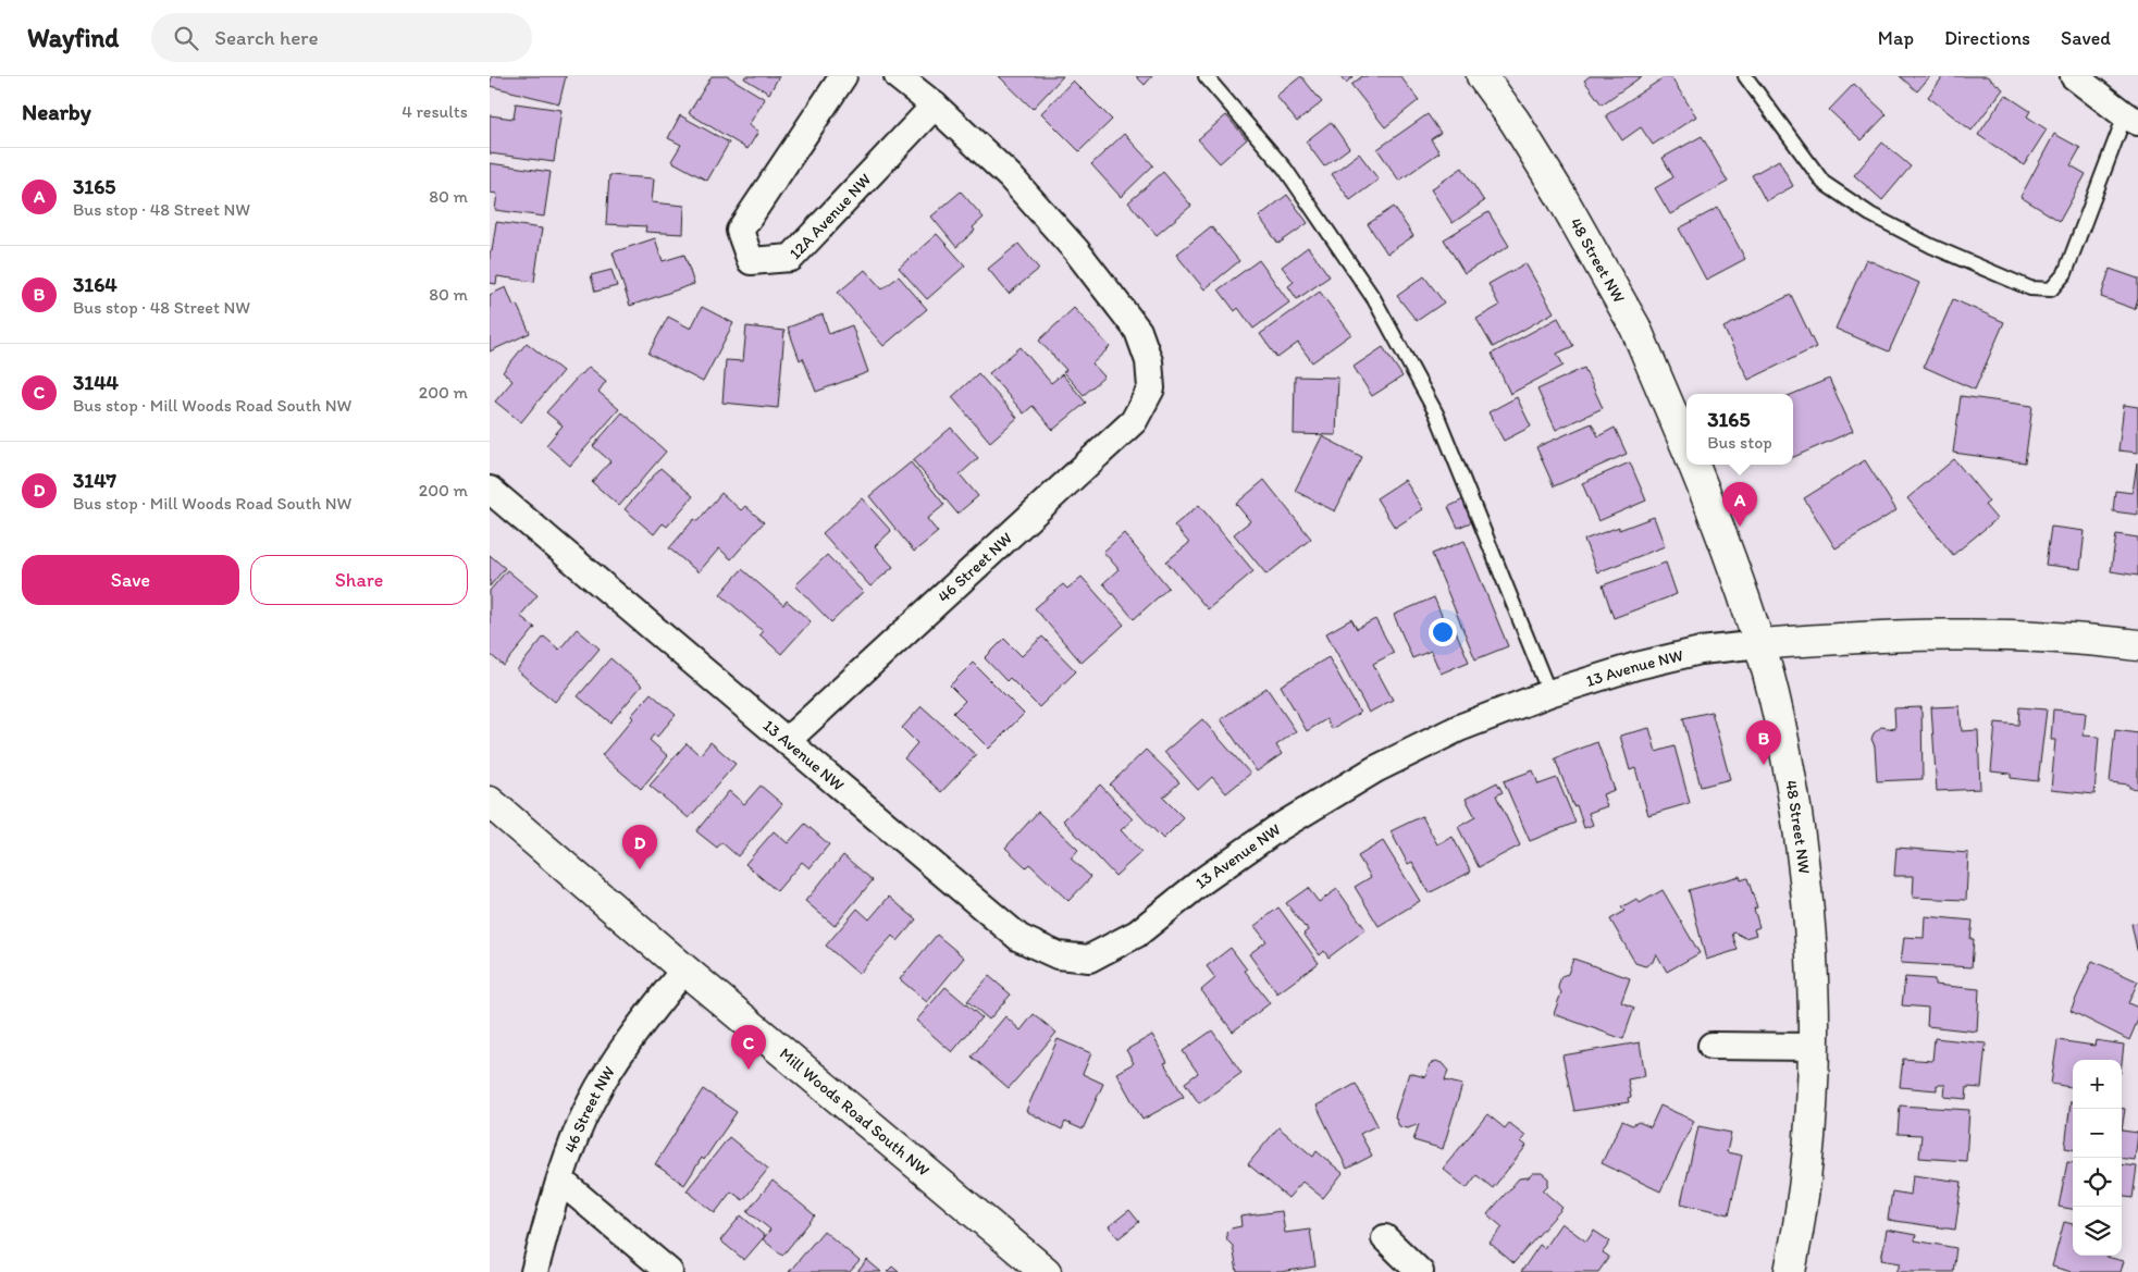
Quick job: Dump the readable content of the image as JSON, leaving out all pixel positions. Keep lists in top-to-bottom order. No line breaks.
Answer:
{"streets":{"street":["12A Avenue NW","48 Street NW","46 Street NW","13 Avenue NW","Mill Woods Road South NW"]},"crossings":[["12A Avenue NW","46 Street NW"],["48 Street NW","13 Avenue NW"],["46 Street NW","13 Avenue NW"],["46 Street NW","Mill Woods Road South NW"]],"page":{"header":"Wayfind","search":"Search here","nav":["Map","Directions","Saved"],"heading":["Nearby","4 results"],"list":[{"mark":"A","name":"3165","note":"Bus stop · 48 Street NW","value":"80 m"},{"mark":"B","name":"3164","note":"Bus stop · 48 Street NW","value":"80 m"},{"mark":"C","name":"3144","note":"Bus stop · Mill Woods Road South NW","value":"200 m"},{"mark":"D","name":"3147","note":"Bus stop · Mill Woods Road South NW","value":"200 m"}],"popup":["3165","Bus stop"],"pins":["A","B","D","C"],"buttons":["Save","Share"],"map_buttons":["+","−"]}}
